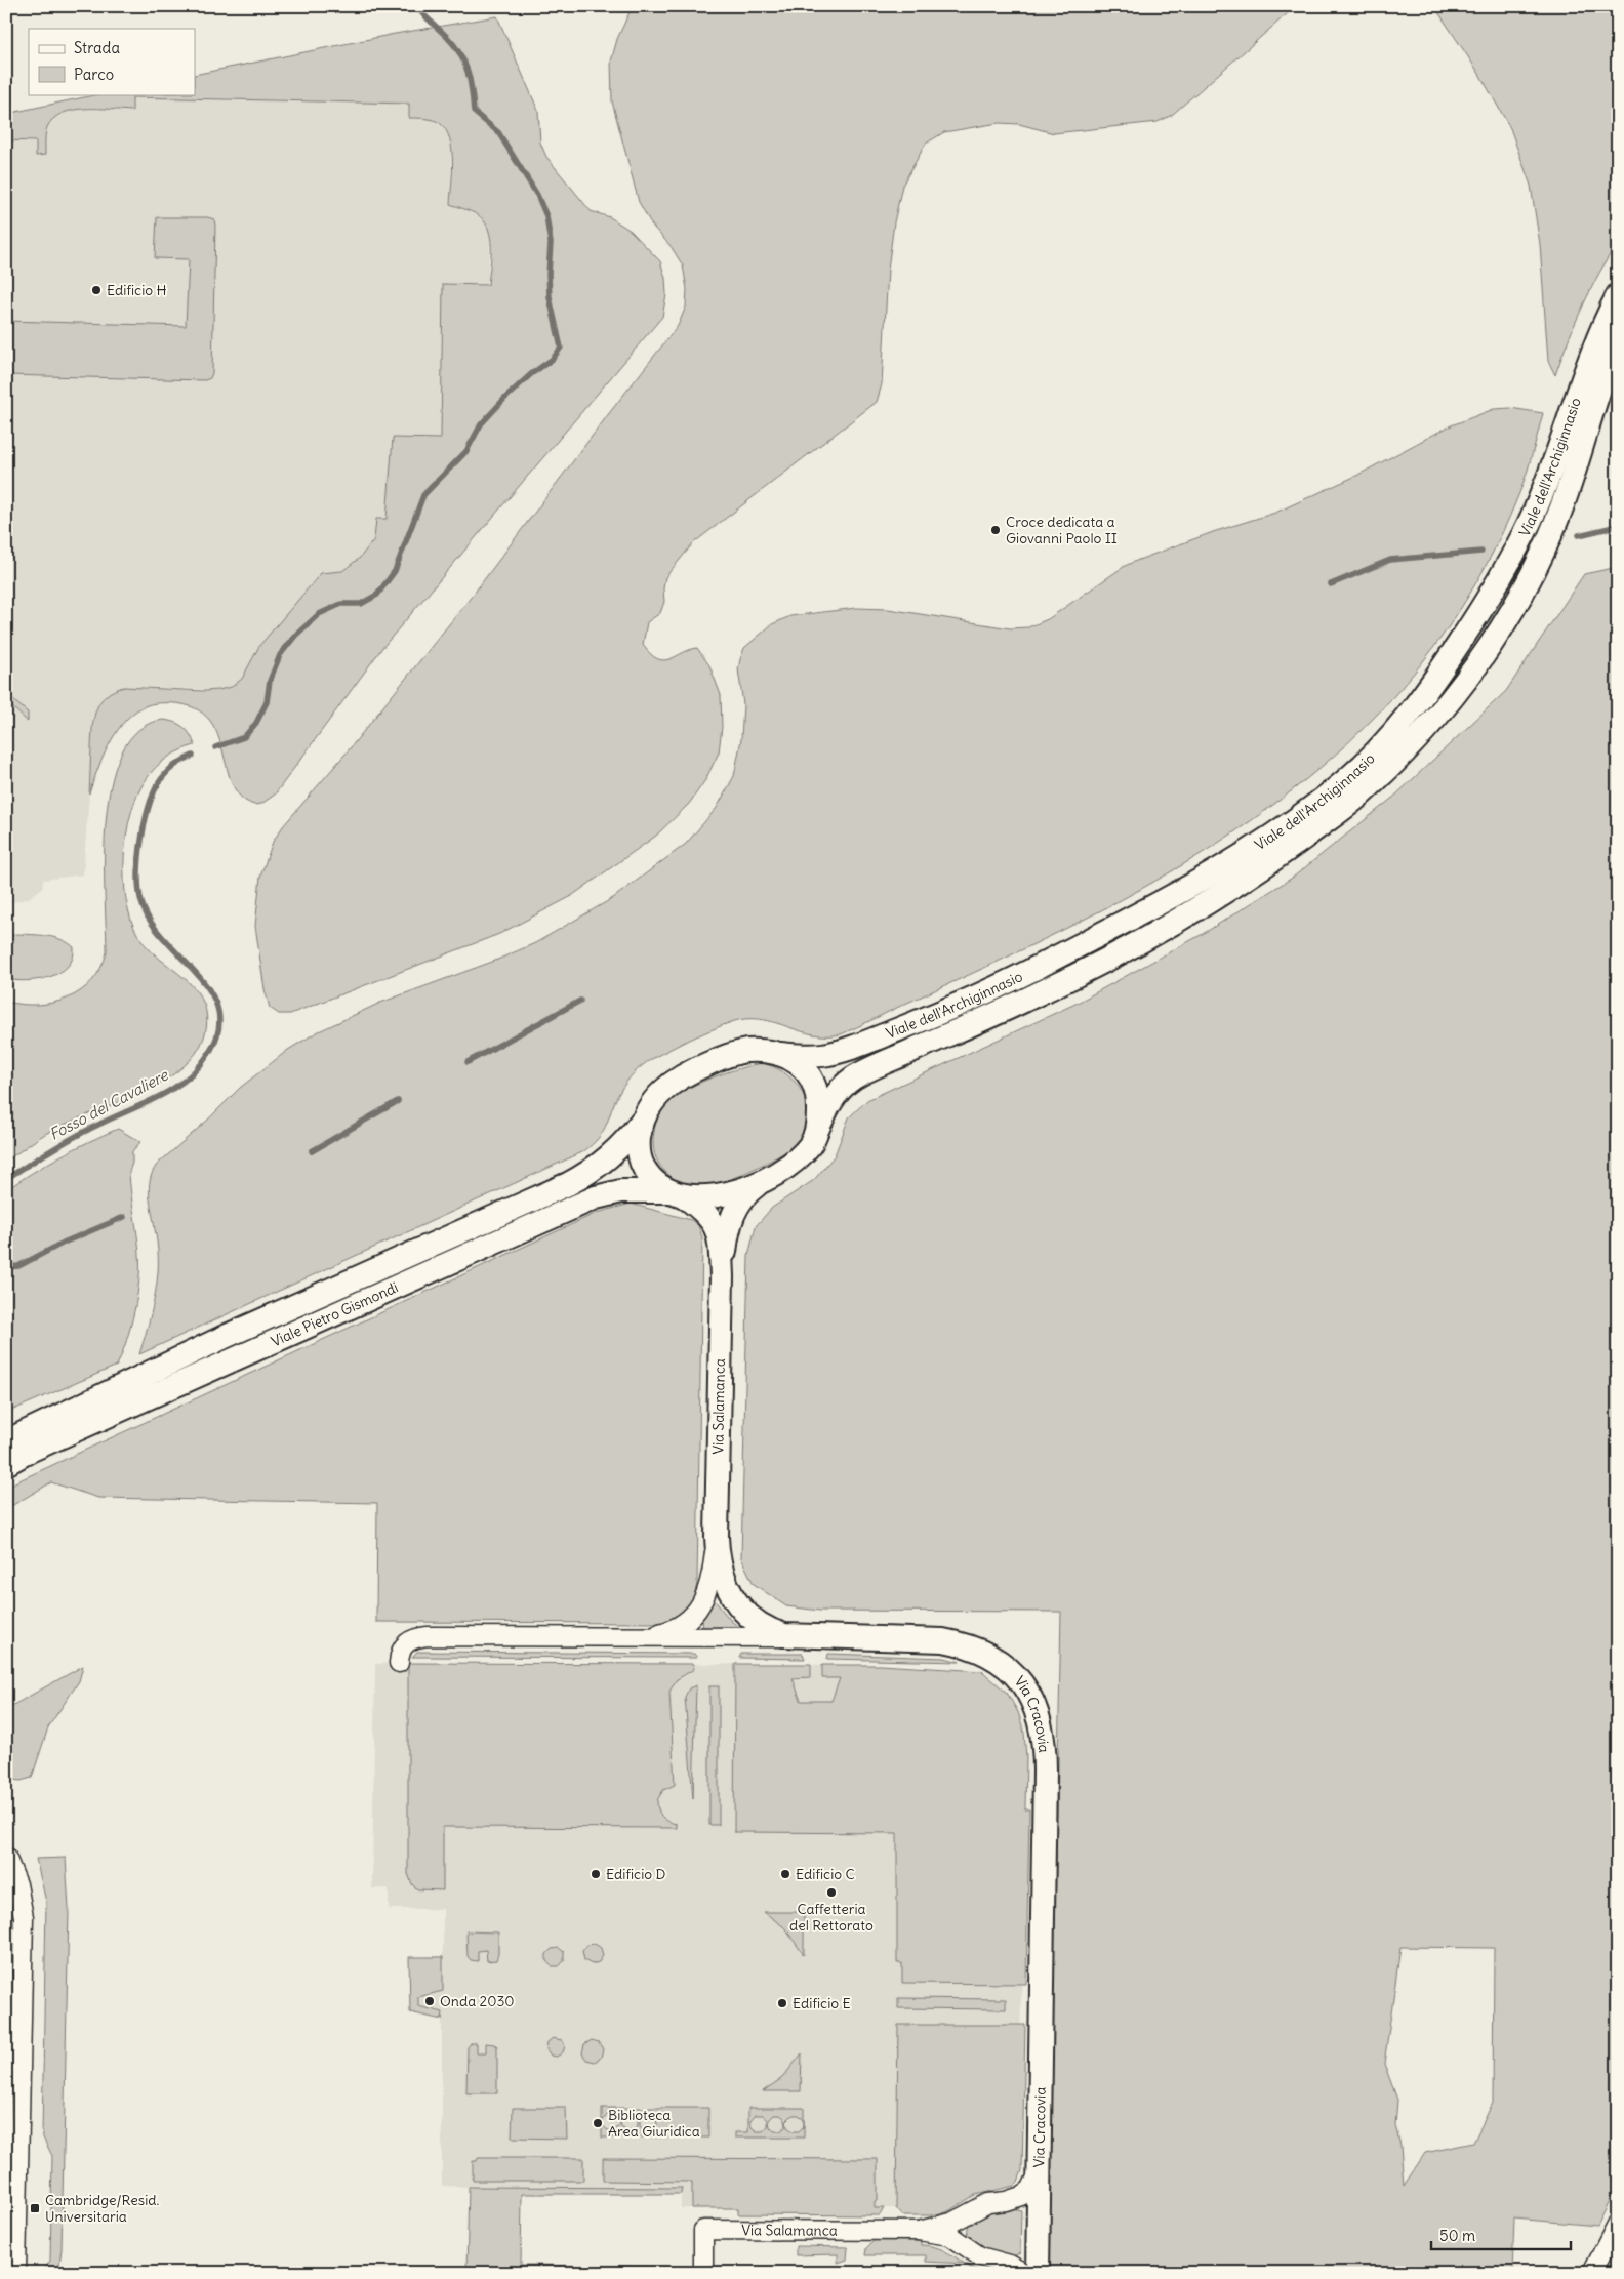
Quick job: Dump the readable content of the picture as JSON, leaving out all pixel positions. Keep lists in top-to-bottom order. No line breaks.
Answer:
{"streets":{"street":["Viale dell'Archiginnasio","Viale Pietro Gismondi","Via Salamanca","Via Cracovia"]},"crossings":[["Viale dell'Archiginnasio","Viale Pietro Gismondi"],["Via Salamanca","Via Cracovia"]],"water":["Fosso del Cavaliere"],"places":{"other":["Edificio H","Croce dedicata a Giovanni Paolo II","Edificio D","Edificio C","Caffetteria del Rettorato","Onda 2030","Edificio E","Biblioteca Area Giuridica"],"transit":["Cambridge/Resid. Universitaria"]},"legend":["Strada","Parco"],"scale_bar":"50 m"}
